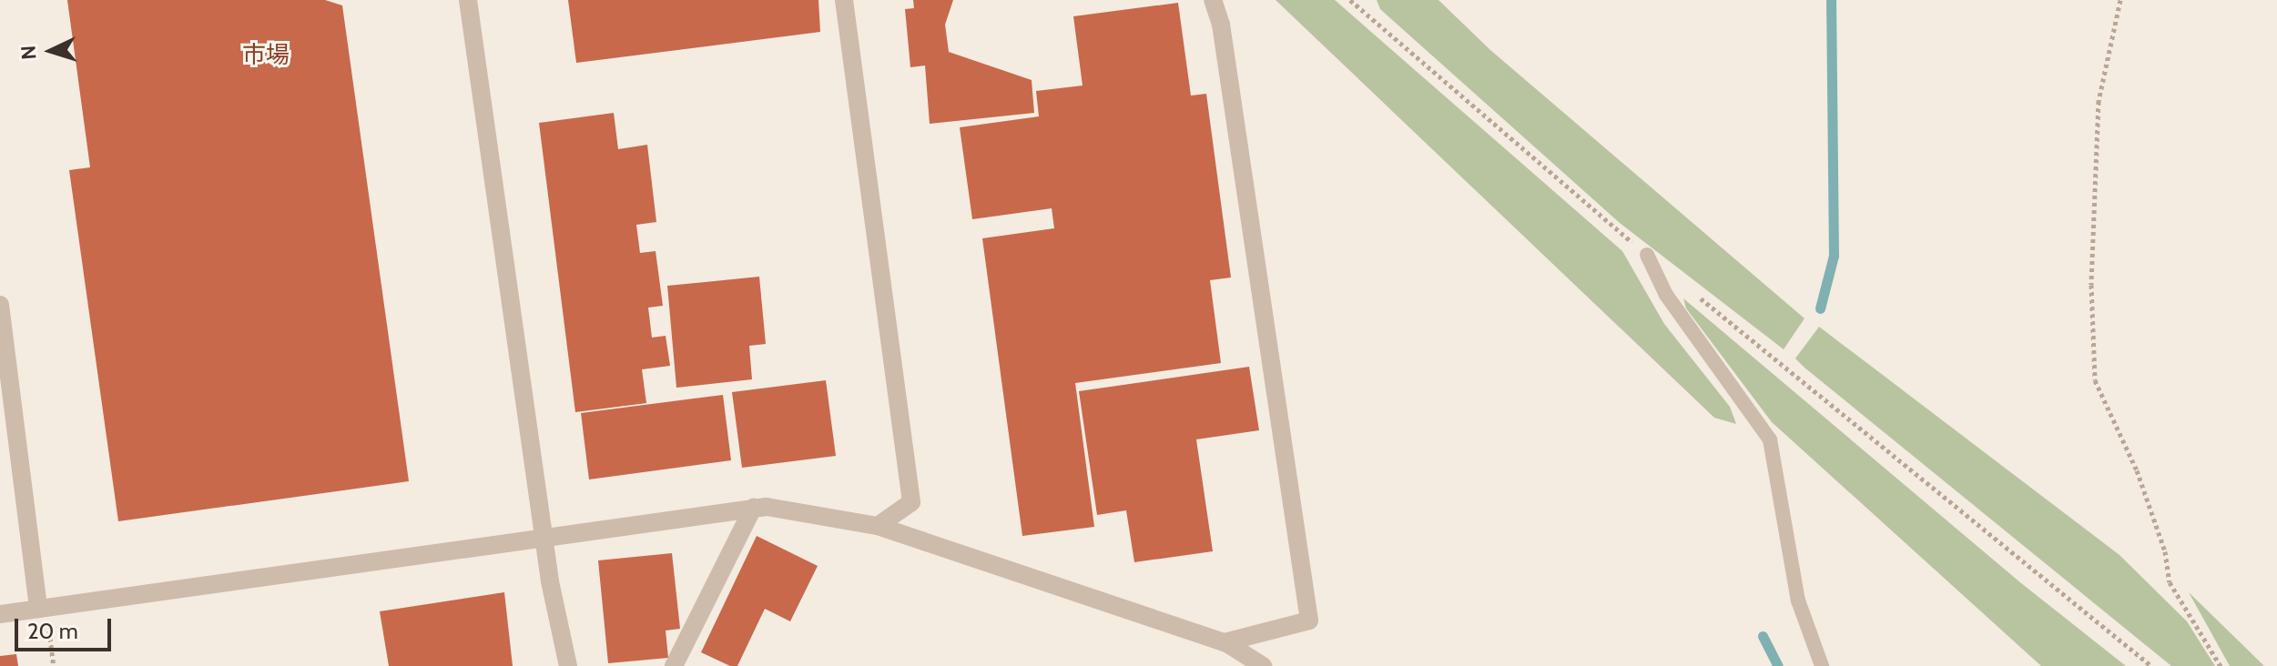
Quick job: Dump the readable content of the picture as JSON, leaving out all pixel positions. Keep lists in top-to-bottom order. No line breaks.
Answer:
{"districts":["市場"],"scale_bar":"20 m","north":"left"}
